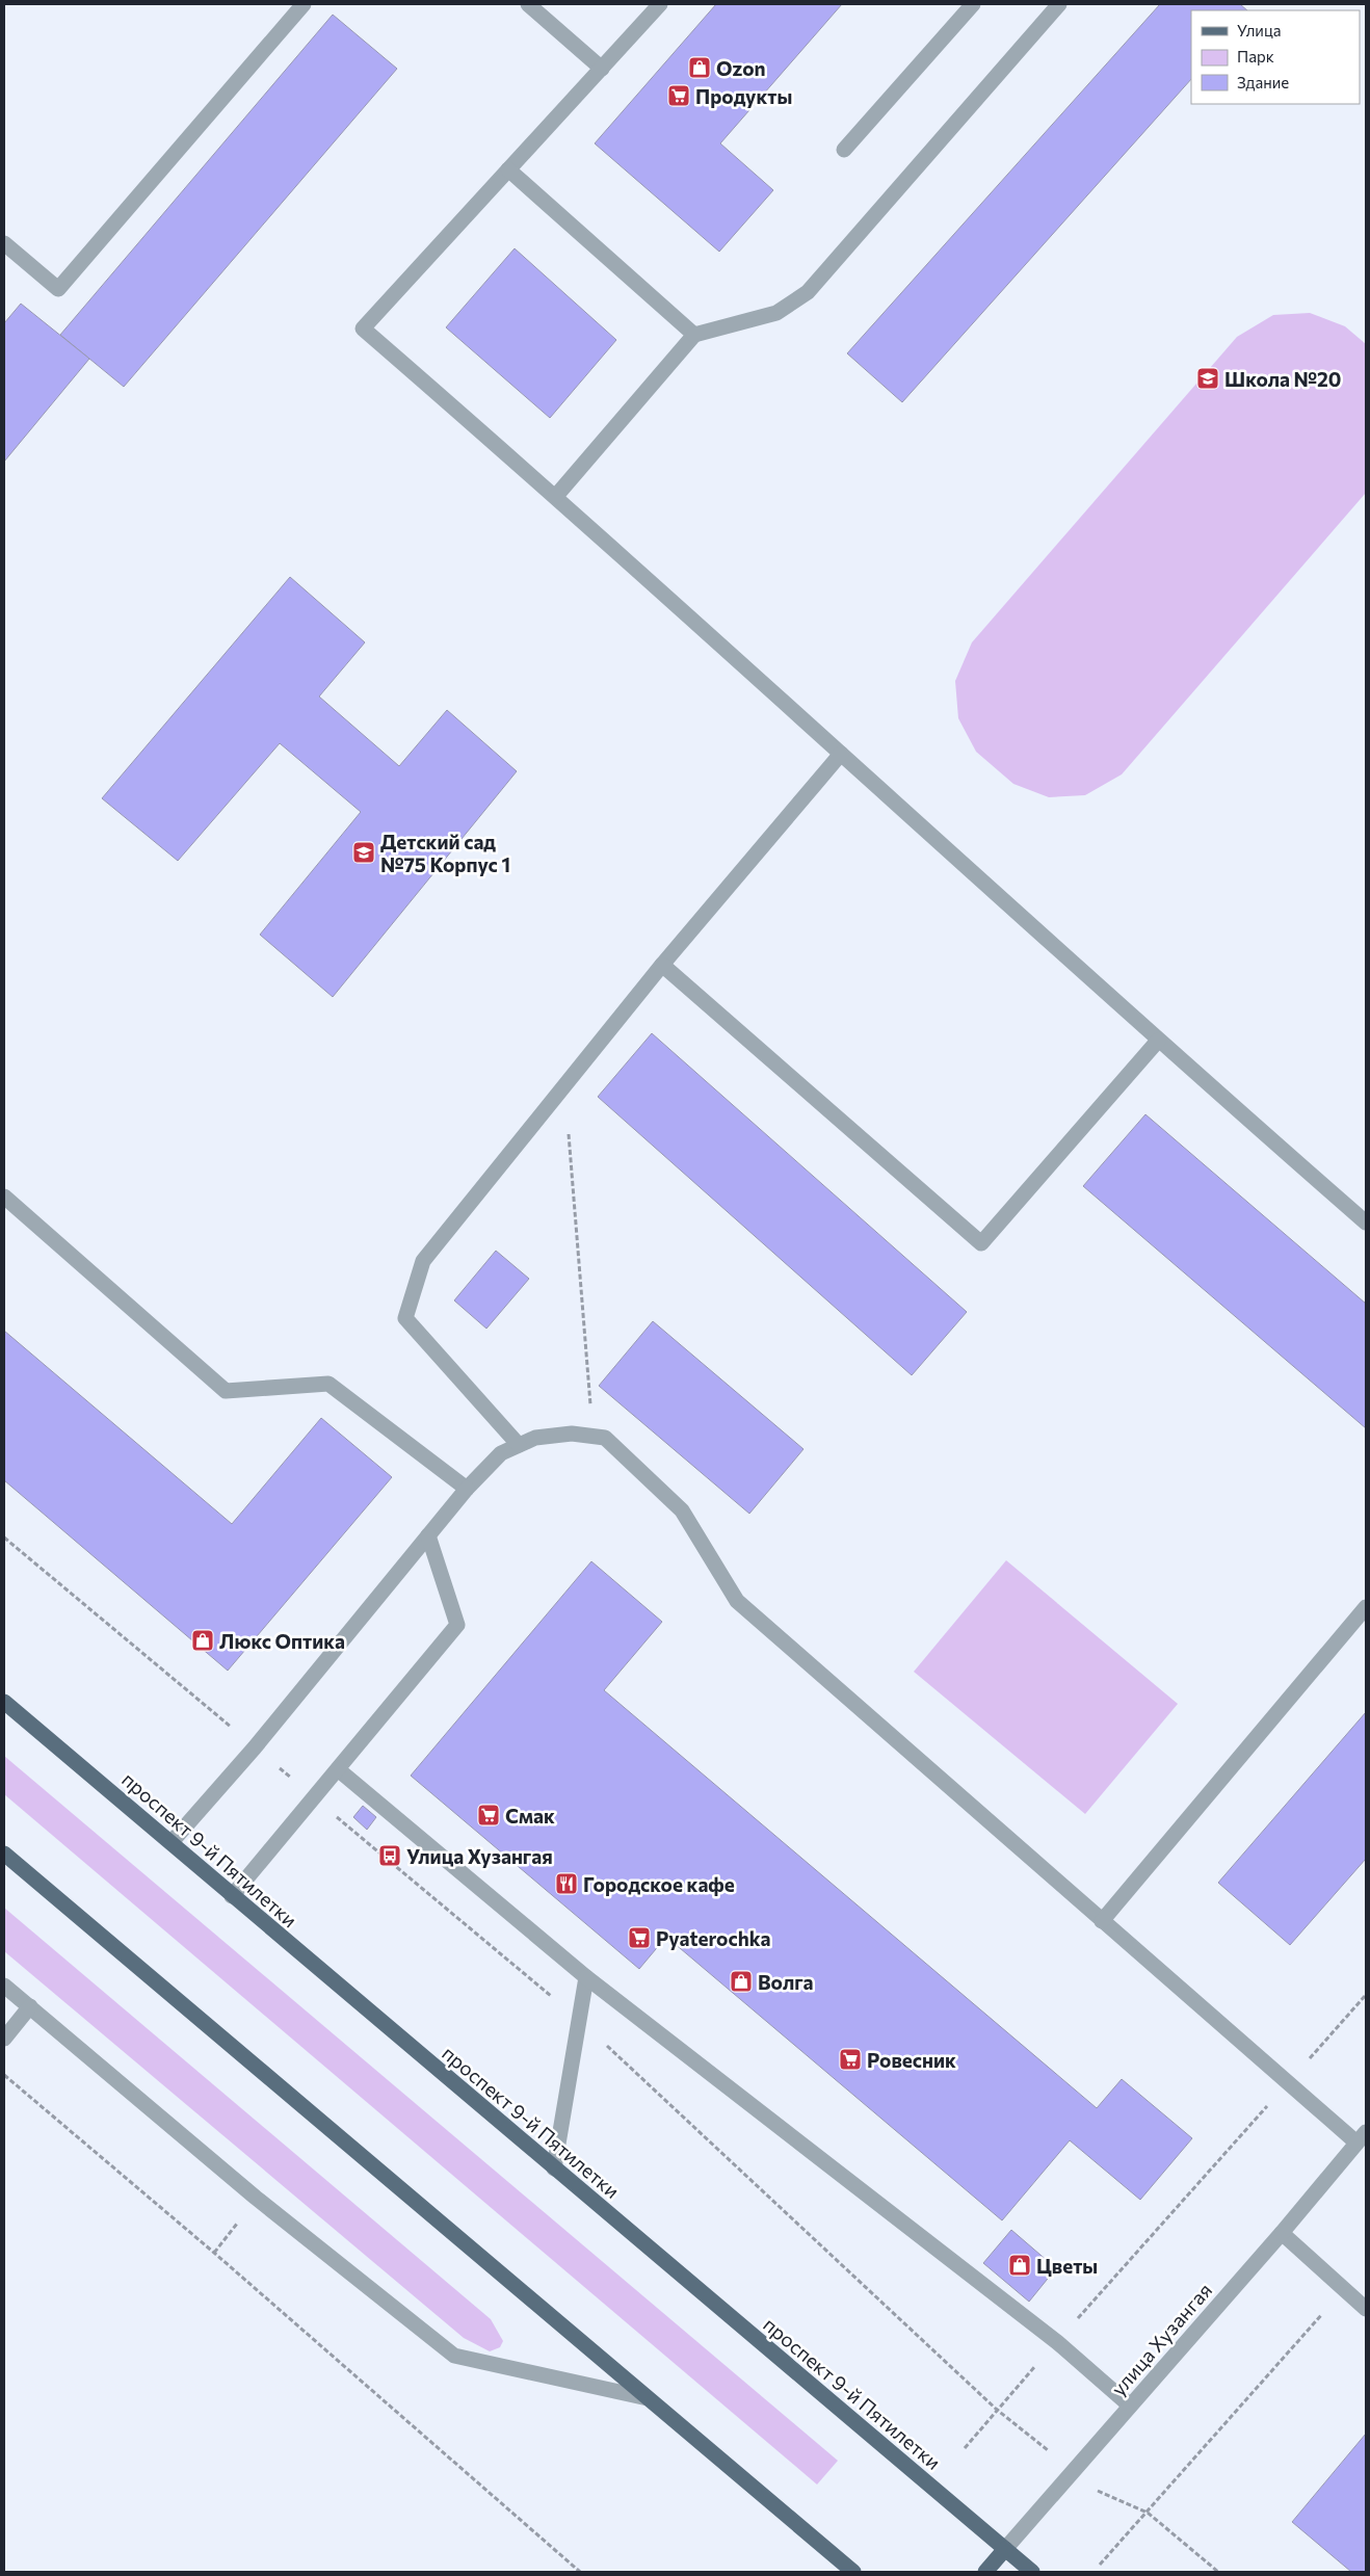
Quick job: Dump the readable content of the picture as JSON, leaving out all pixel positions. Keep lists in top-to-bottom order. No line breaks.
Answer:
{"streets":{"main road":["проспект 9-й Пятилетки","улица Хузангая"]},"crossings":[["проспект 9-й Пятилетки","улица Хузангая"]],"places":{"shop":["Ozon","Люкс Оптика","Волга","Цветы"],"supermarket":["Продукты","Смак","Pyaterochka","Ровесник"],"school or university":["Школа №20","Детский сад №75 Корпус 1"],"bus stop":["Улица Хузангая"],"restaurant":["Городское кафе"]},"legend":["Улица","Парк","Здание"]}
